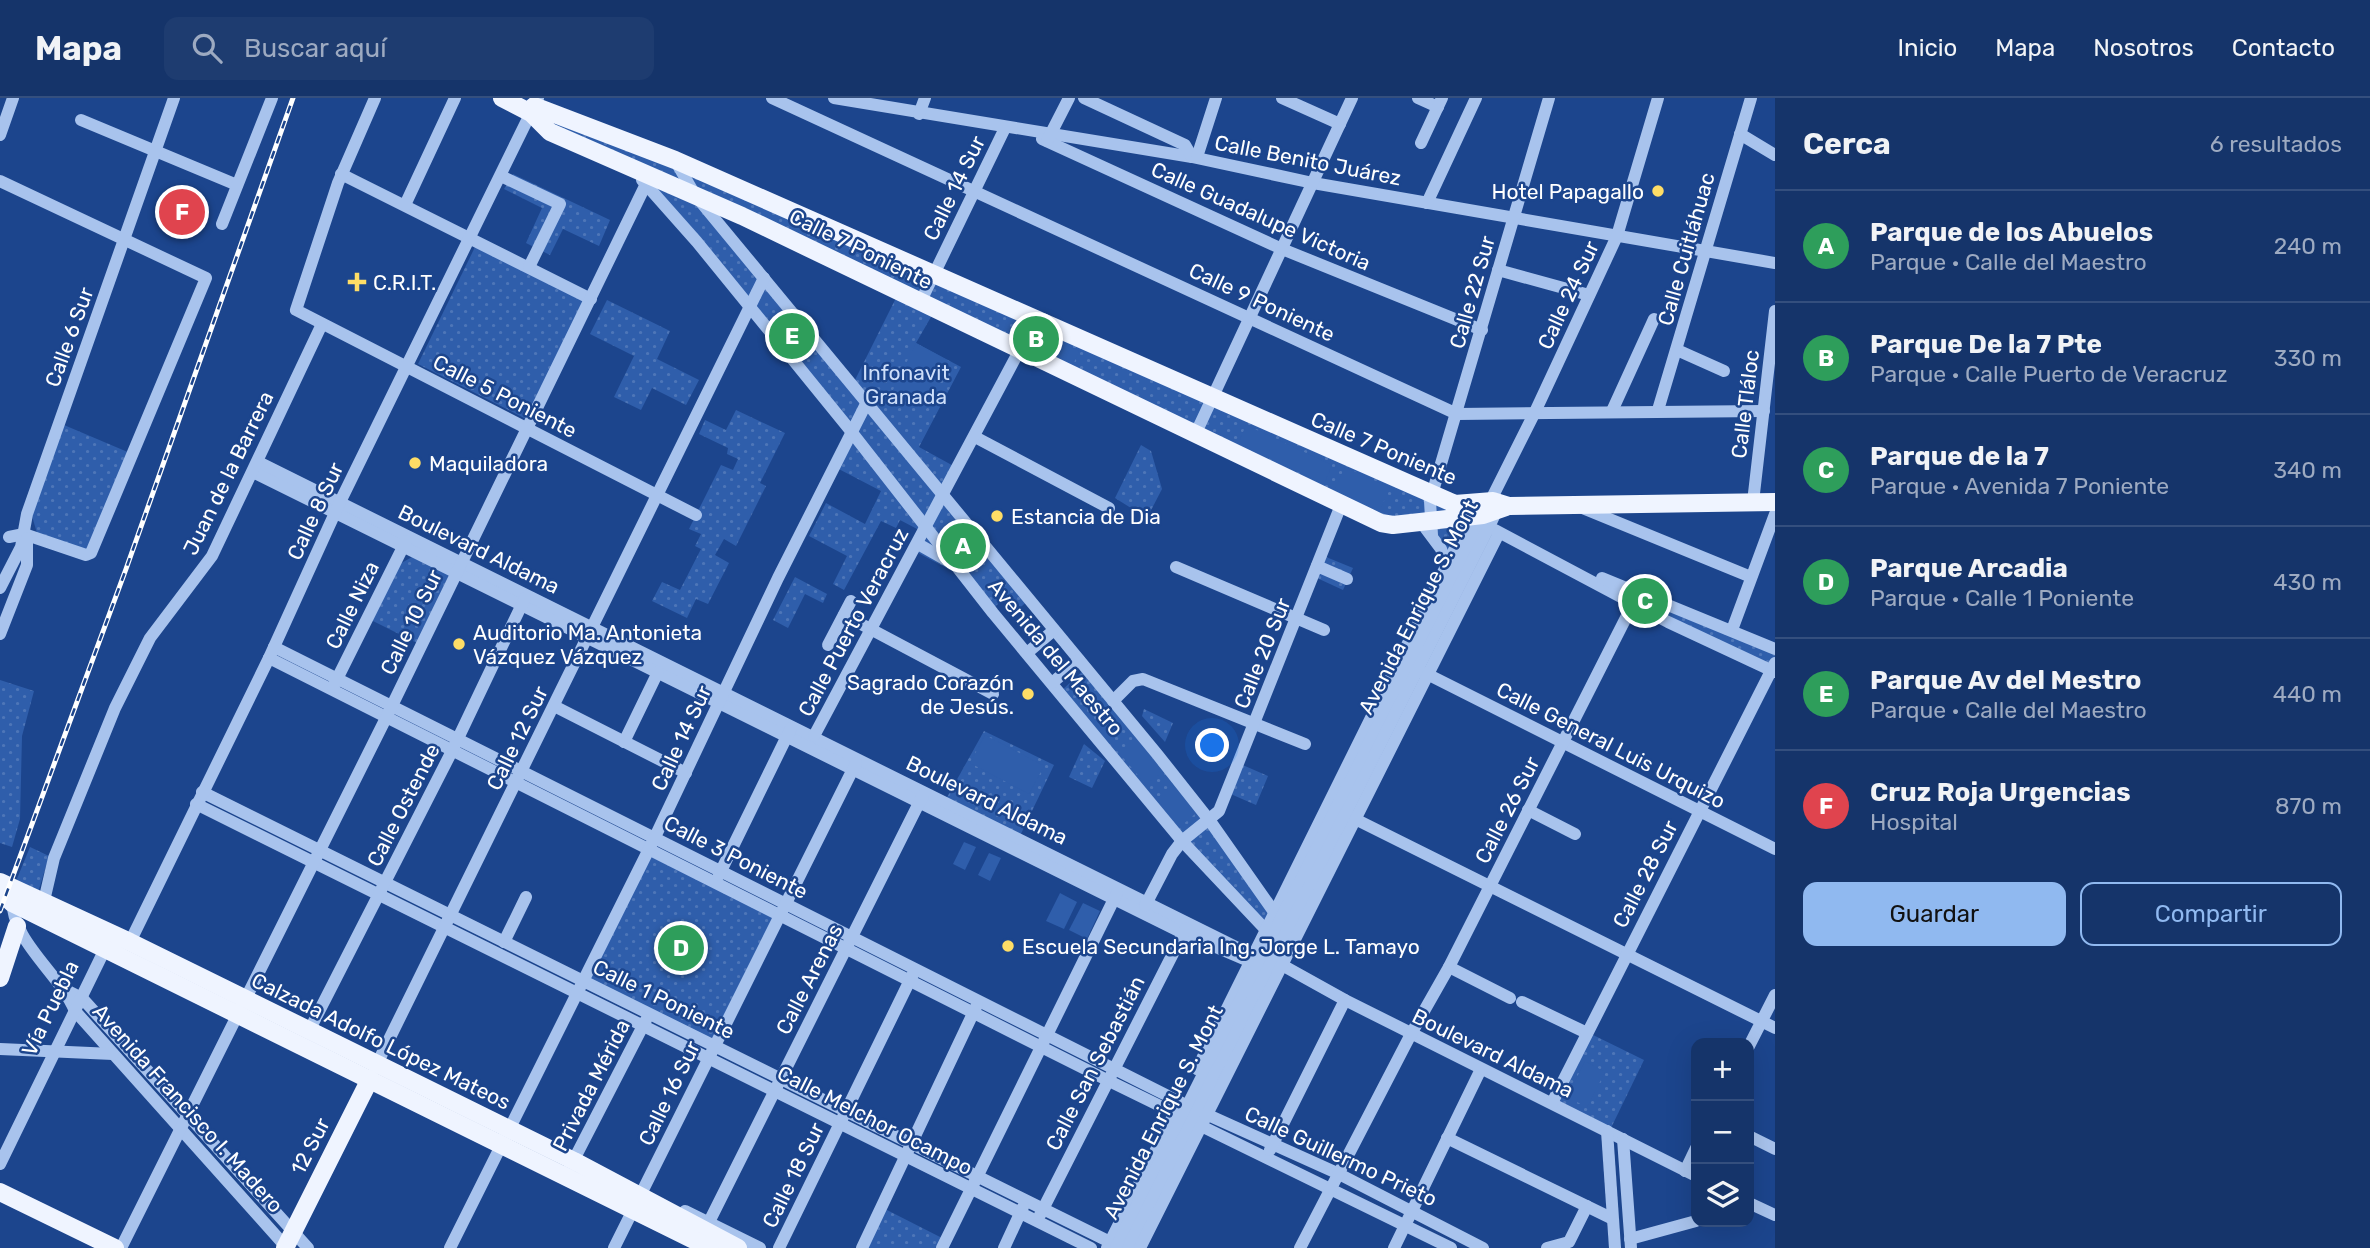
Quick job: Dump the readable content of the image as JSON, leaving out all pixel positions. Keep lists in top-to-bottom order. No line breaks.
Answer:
{"streets":{"main road":["Calle 7 Poniente","Calzada Adolfo López Mateos","12 Sur"],"street":["Calle Benito Juárez","Calle 14 Sur","Calle Guadalupe Victoria","Calle Cuitláhuac","Calle 22 Sur","Calle 24 Sur","Calle 9 Poniente","Calle 6 Sur","Calle 5 Poniente","Calle Tláloc","Juan de la Barrera","Calle 8 Sur","Boulevard Aldama","Calle Niza","Avenida Enrique S. Mont","Calle 10 Sur","Calle Puerto Veracruz","Calle 20 Sur","Avenida del Maestro","Calle 12 Sur","Calle General Luis Urquizo","Calle Ostende","Calle 26 Sur","Calle 3 Poniente","Calle 28 Sur","Calle Arenas","Calle 1 Poniente","Vía Puebla","Calle San Sebastián","Privada Mérida","Calle 16 Sur","Avenida Francisco I. Madero","Calle Melchor Ocampo","Calle Guillermo Prieto","Calle 18 Sur"]},"crossings":[["Calle Benito Juárez","Calle 14 Sur"],["Calle Benito Juárez","Calle Guadalupe Victoria"],["Calle Benito Juárez","Calle Cuitláhuac"],["Calle Benito Juárez","Calle 22 Sur"],["Calle Benito Juárez","Calle 24 Sur"],["Calle 14 Sur","Calle 7 Poniente"],["Calle 14 Sur","Calle 9 Poniente"],["Calle 14 Sur","Boulevard Aldama"],["Calle 14 Sur","Avenida del Maestro"],["Calle 14 Sur","Calle 3 Poniente"],["Calle 14 Sur","Calle 1 Poniente"],["Calle 14 Sur","Calzada Adolfo López Mateos"],["Calle Guadalupe Victoria","Calle 22 Sur"],["Calle 7 Poniente","Calle 22 Sur"],["Calle 7 Poniente","Calle 24 Sur"],["Calle 7 Poniente","Calle 8 Sur"],["Calle 7 Poniente","Avenida Enrique S. Mont"],["Calle 7 Poniente","Calle Puerto Veracruz"],["Calle 7 Poniente","Calle 20 Sur"],["Calle 7 Poniente","Avenida del Maestro"],["Calle Cuitláhuac","Calle 9 Poniente"],["Calle 22 Sur","Calle 9 Poniente"],["Calle 24 Sur","Calle 9 Poniente"],["Calle 24 Sur","Avenida Enrique S. Mont"],["Calle 9 Poniente","Calle Tláloc"],["Calle 5 Poniente","Juan de la Barrera"],["Calle 5 Poniente","Calle 8 Sur"],["Calle 5 Poniente","Calle 10 Sur"],["Calle 5 Poniente","Calle 12 Sur"],["Juan de la Barrera","Boulevard Aldama"],["Juan de la Barrera","Calzada Adolfo López Mateos"],["Calle 8 Sur","Boulevard Aldama"],["Calle 8 Sur","Calle 3 Poniente"],["Calle 8 Sur","Calle 1 Poniente"],["Calle 8 Sur","Calzada Adolfo López Mateos"],["Boulevard Aldama","Calle Niza"],["Boulevard Aldama","Avenida Enrique S. Mont"],["Boulevard Aldama","Calle 10 Sur"],["Boulevard Aldama","Calle Puerto Veracruz"],["Boulevard Aldama","Calle 20 Sur"],["Boulevard Aldama","Calle 12 Sur"],["Boulevard Aldama","Calle Ostende"],["Boulevard Aldama","Calle 26 Sur"],["Boulevard Aldama","Calle 28 Sur"],["Boulevard Aldama","Calle Arenas"],["Boulevard Aldama","Calle San Sebastián"],["Boulevard Aldama","Calle 16 Sur"],["Calle Niza","Calle 3 Poniente"],["Avenida Enrique S. Mont","Avenida del Maestro"],["Avenida Enrique S. Mont","Calle General Luis Urquizo"],["Avenida Enrique S. Mont","Calle 3 Poniente"],["Avenida Enrique S. Mont","Calle Guillermo Prieto"],["Calle 10 Sur","Avenida del Maestro"],["Calle 10 Sur","Calle 3 Poniente"],["Calle 10 Sur","Calle 1 Poniente"],["Calle 10 Sur","Calzada Adolfo López Mateos"],["Calle 10 Sur","Avenida Francisco I. Madero"],["Calle Puerto Veracruz","Avenida del Maestro"],["Calle 20 Sur","Avenida del Maestro"],["Avenida del Maestro","Calle 12 Sur"],["Calle 12 Sur","Calle 3 Poniente"],["Calle 12 Sur","Calle 1 Poniente"],["Calle 12 Sur","Calzada Adolfo López Mateos"],["Calle 12 Sur","12 Sur"],["Calle General Luis Urquizo","Calle 26 Sur"],["Calle General Luis Urquizo","Calle 28 Sur"],["Calle Ostende","Calle 3 Poniente"],["Calle Ostende","Calle 1 Poniente"],["Calle Ostende","Calzada Adolfo López Mateos"],["Calle 26 Sur","Calle Guillermo Prieto"],["Calle 3 Poniente","Calle Arenas"],["Calle 3 Poniente","Calle San Sebastián"],["Calle 3 Poniente","Calle 16 Sur"],["Calle 3 Poniente","Calle Guillermo Prieto"],["Calle 3 Poniente","Calle 18 Sur"],["Calle Arenas","Calle 1 Poniente"],["Calle Arenas","Calle Melchor Ocampo"],["Calle 1 Poniente","Privada Mérida"],["Calle 1 Poniente","Calle 16 Sur"],["Calle 1 Poniente","Calle Melchor Ocampo"],["Calle 1 Poniente","Calle 18 Sur"],["Vía Puebla","Calzada Adolfo López Mateos"],["Vía Puebla","Avenida Francisco I. Madero"],["Calzada Adolfo López Mateos","Privada Mérida"],["Calzada Adolfo López Mateos","Calle 16 Sur"],["Calzada Adolfo López Mateos","Avenida Francisco I. Madero"],["Calzada Adolfo López Mateos","12 Sur"],["Privada Mérida","Calle Melchor Ocampo"],["Calle 16 Sur","Calle Melchor Ocampo"],["Avenida Francisco I. Madero","12 Sur"],["Calle Melchor Ocampo","Calle 18 Sur"]],"parks":["Infonavit Granada"],"places":{"other":["Hotel Papagallo","Maquiladora","Estancia de Dia","Auditorio Ma. Antonieta Vázquez Vázquez","Sagrado Corazón de Jesús.","Escuela Secundaria Ing. Jorge L. Tamayo"],"health":["C.R.I.T."]},"page":{"header":"Mapa","search":"Buscar aquí","nav":["Inicio","Mapa","Nosotros","Contacto"],"heading":["Cerca","6 resultados"],"pins":["F","E","B","A","C","D"],"list":[{"mark":"A","name":"Parque de los Abuelos","note":"Parque · Calle del Maestro","value":"240 m"},{"mark":"B","name":"Parque De la 7 Pte","note":"Parque · Calle Puerto de Veracruz","value":"330 m"},{"mark":"C","name":"Parque de la 7","note":"Parque · Avenida 7 Poniente","value":"340 m"},{"mark":"D","name":"Parque Arcadia","note":"Parque · Calle 1 Poniente","value":"430 m"},{"mark":"E","name":"Parque Av del Mestro","note":"Parque · Calle del Maestro","value":"440 m"},{"mark":"F","name":"Cruz Roja Urgencias","note":"Hospital","value":"870 m"}],"buttons":["Guardar","Compartir"],"map_buttons":["+","−"]}}
